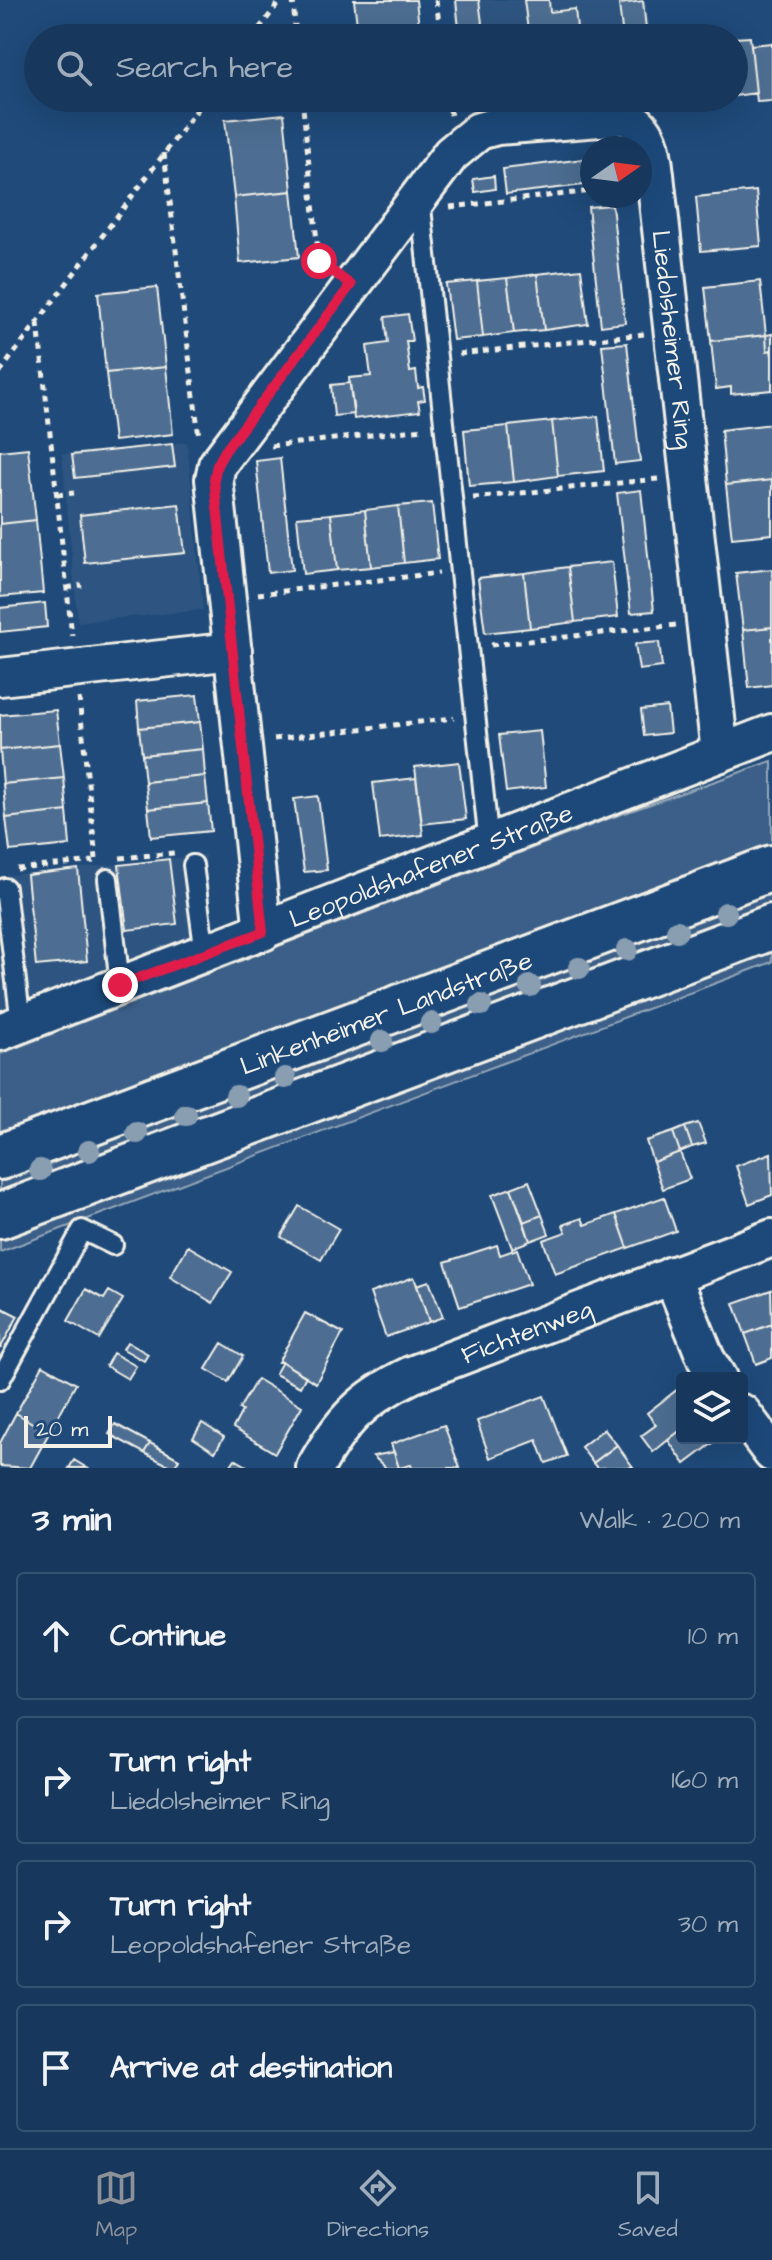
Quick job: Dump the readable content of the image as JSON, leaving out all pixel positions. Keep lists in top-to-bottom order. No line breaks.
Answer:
{"streets":{"main road":["Linkenheimer Landstraße"],"street":["Liedolsheimer Ring","Leopoldshafener Straße","Fichtenweg"]},"crossings":[["Liedolsheimer Ring","Leopoldshafener Straße"]],"scale_bar":"20 m","north":"right","page":{"search":"Search here","scale":"20 m","heading":["3 min","Walk · 200 m"],"list":[["Continue","10 m"],["Turn right","Liedolsheimer Ring","160 m"],["Turn right","Leopoldshafener Straße","30 m"],"Arrive at destination"],"nav":["Map","Directions","Saved"]}}
